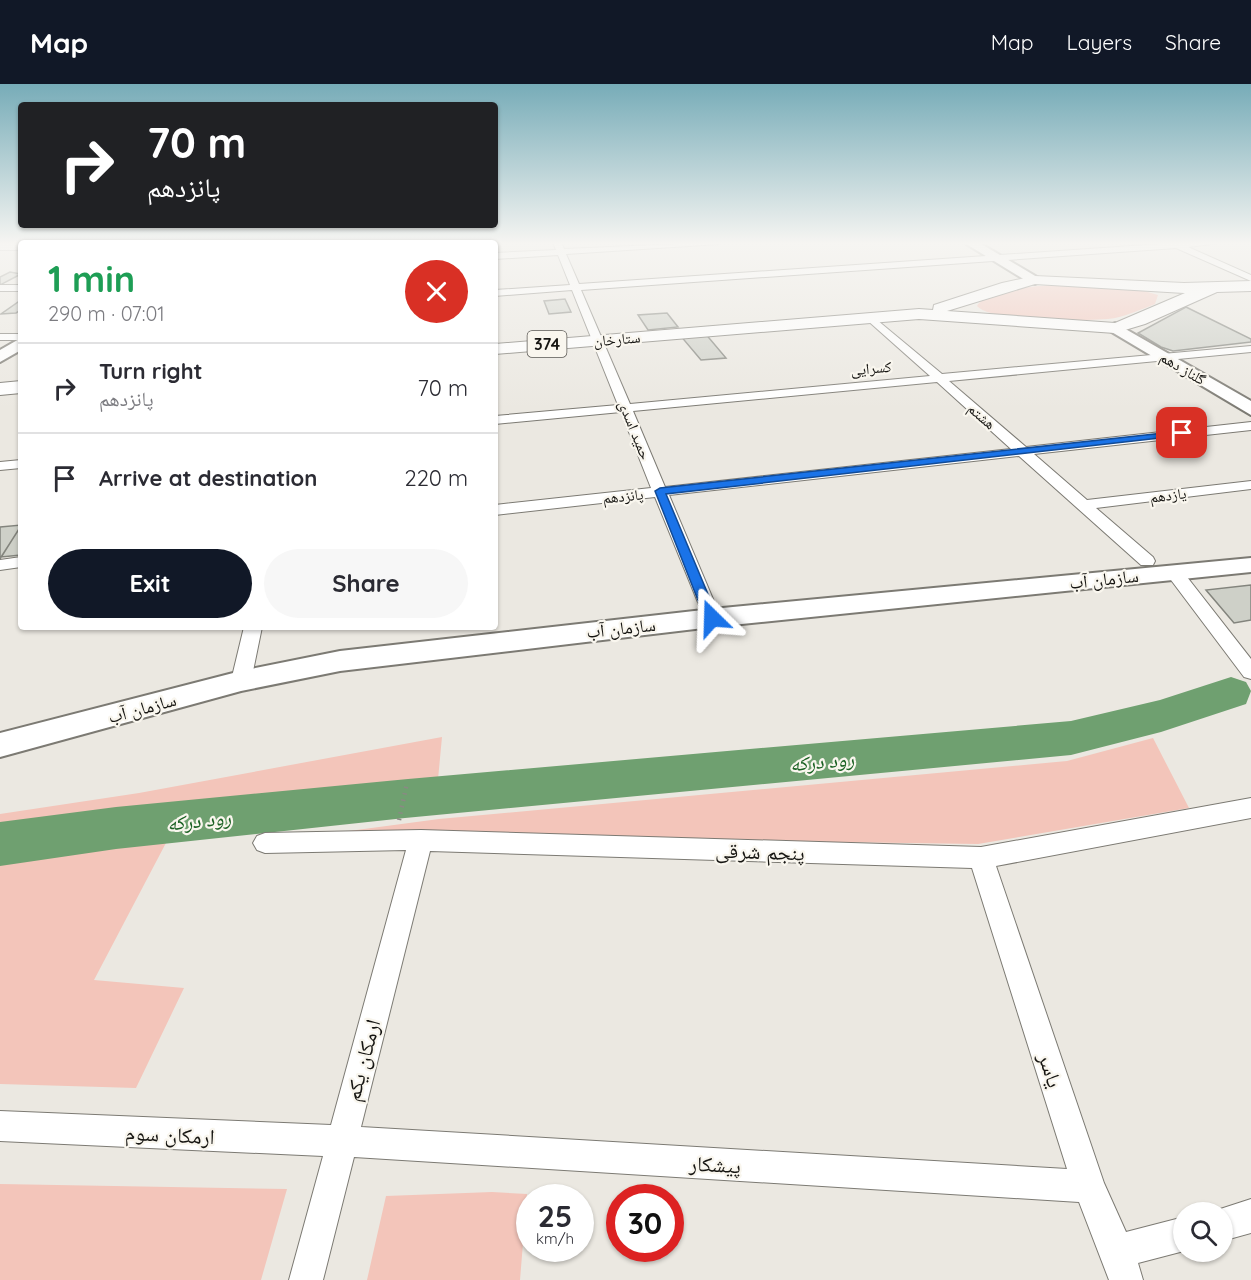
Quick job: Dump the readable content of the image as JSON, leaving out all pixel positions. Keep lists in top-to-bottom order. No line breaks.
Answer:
{"streets":{"main road":["ستارخان","374","گلناز دهم","سازمان آب"],"street":["کسرایی","هشتم","حمید اسدی","یازدهم","پانزدهم","پنجم شرقی","ارمکان یکم","یاسر","ارمکان سوم","پیشکار"]},"crossings":[["ستارخان","هشتم"],["ستارخان","حمید اسدی"],["کسرایی","گلناز دهم"],["کسرایی","هشتم"],["کسرایی","حمید اسدی"],["هشتم","یازدهم"],["هشتم","پانزدهم"],["حمید اسدی","پانزدهم"],["حمید اسدی","سازمان آب"],["پنجم شرقی","ارمکان یکم"],["پنجم شرقی","یاسر"],["ارمکان یکم","ارمکان سوم"],["ارمکان یکم","پیشکار"],["یاسر","پیشکار"],["ارمکان سوم","پیشکار"]],"water":["رود درکه"],"page":{"header":"Map","nav":["Map","Layers","Share"],"turn":["70 m","پانزدهم"],"heading":["1 min","290 m · 07:01"],"list":[{"name":"Turn right","note":"پانزدهم","value":"70 m"},{"name":"Arrive at destination","value":"220 m"}],"buttons":["Exit","Share"],"speed":"25 km/h","limit":"30"}}
